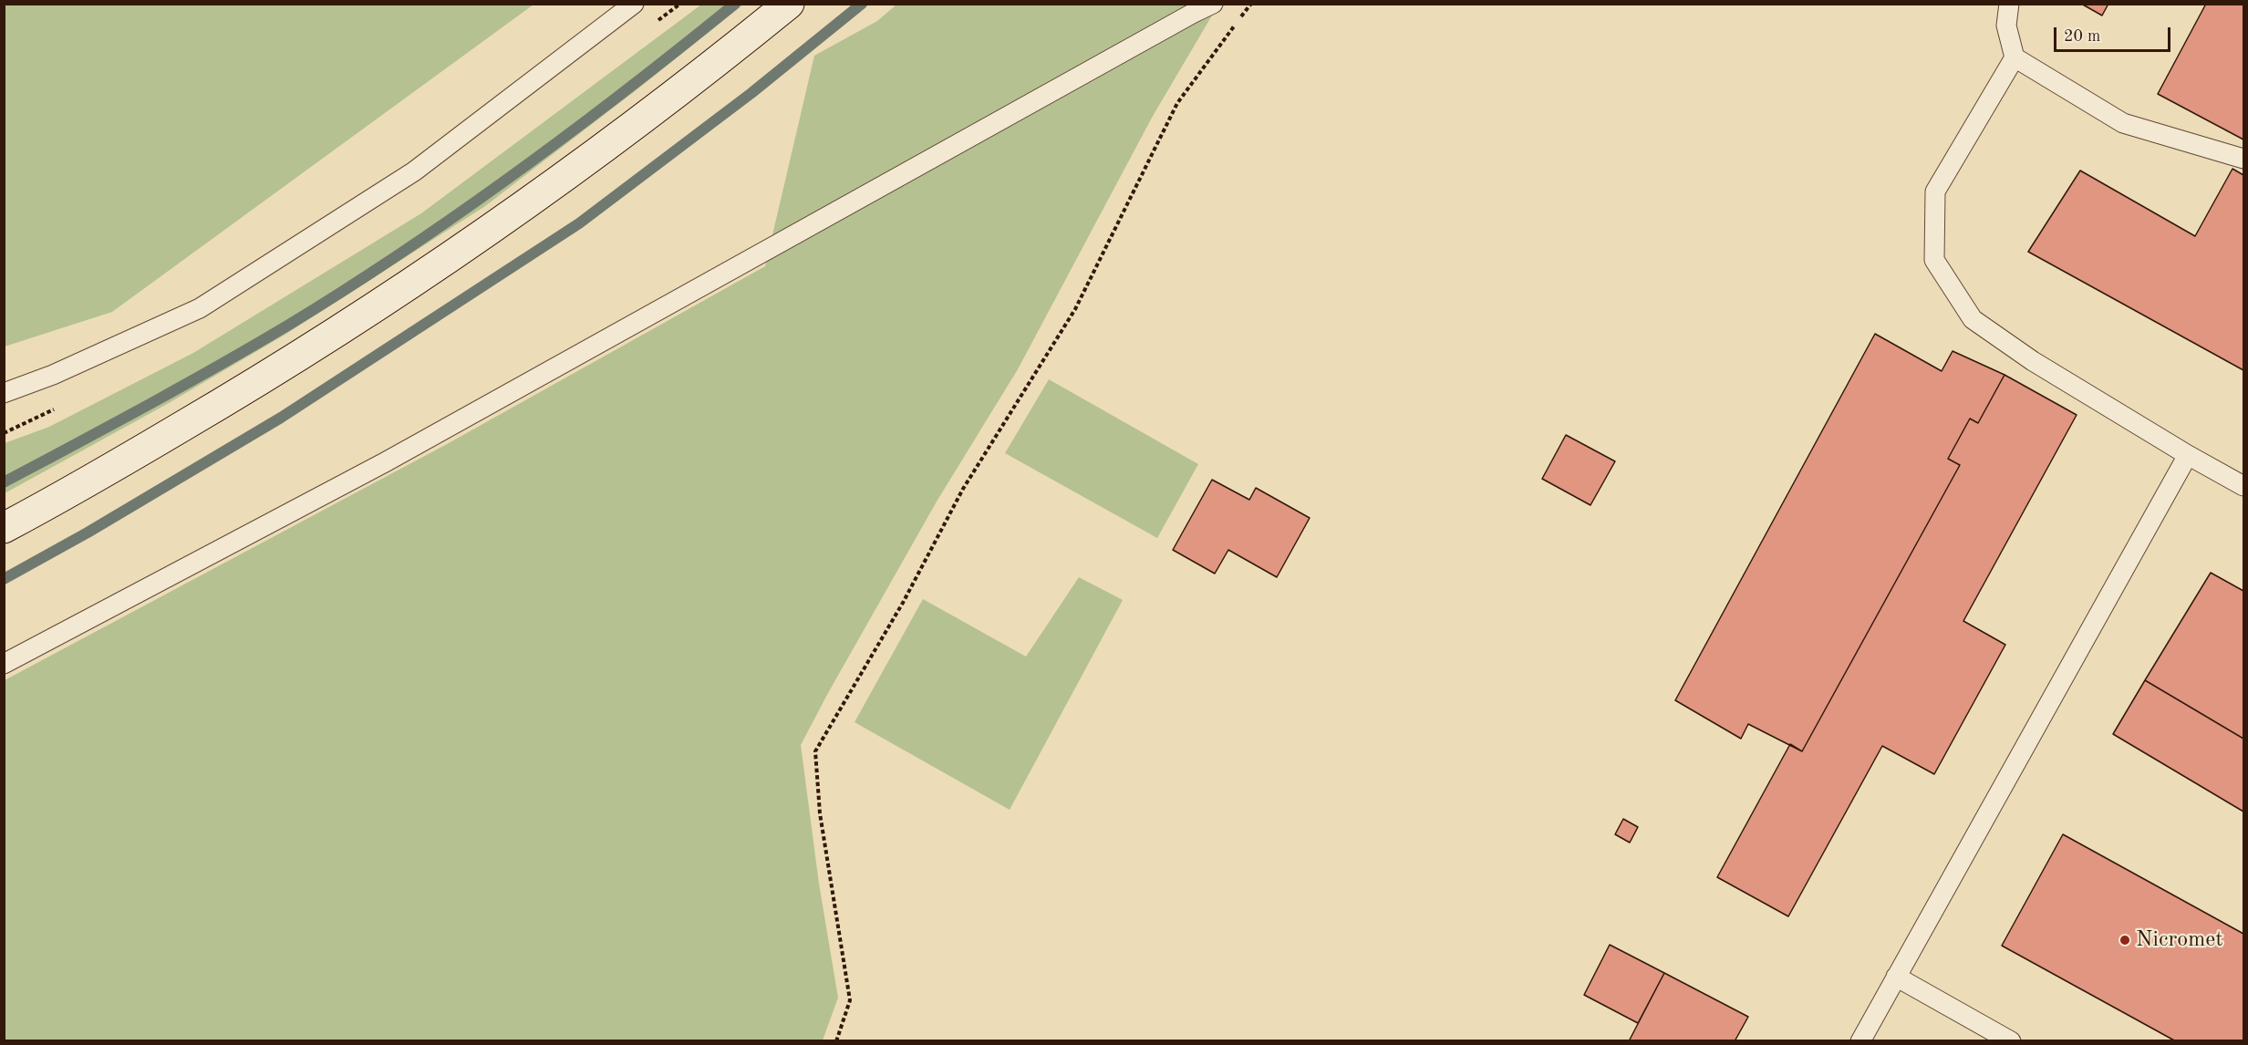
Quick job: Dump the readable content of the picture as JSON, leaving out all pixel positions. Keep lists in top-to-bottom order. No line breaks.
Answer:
{"places":["Nicromet"],"scale_bar":"20 m"}
